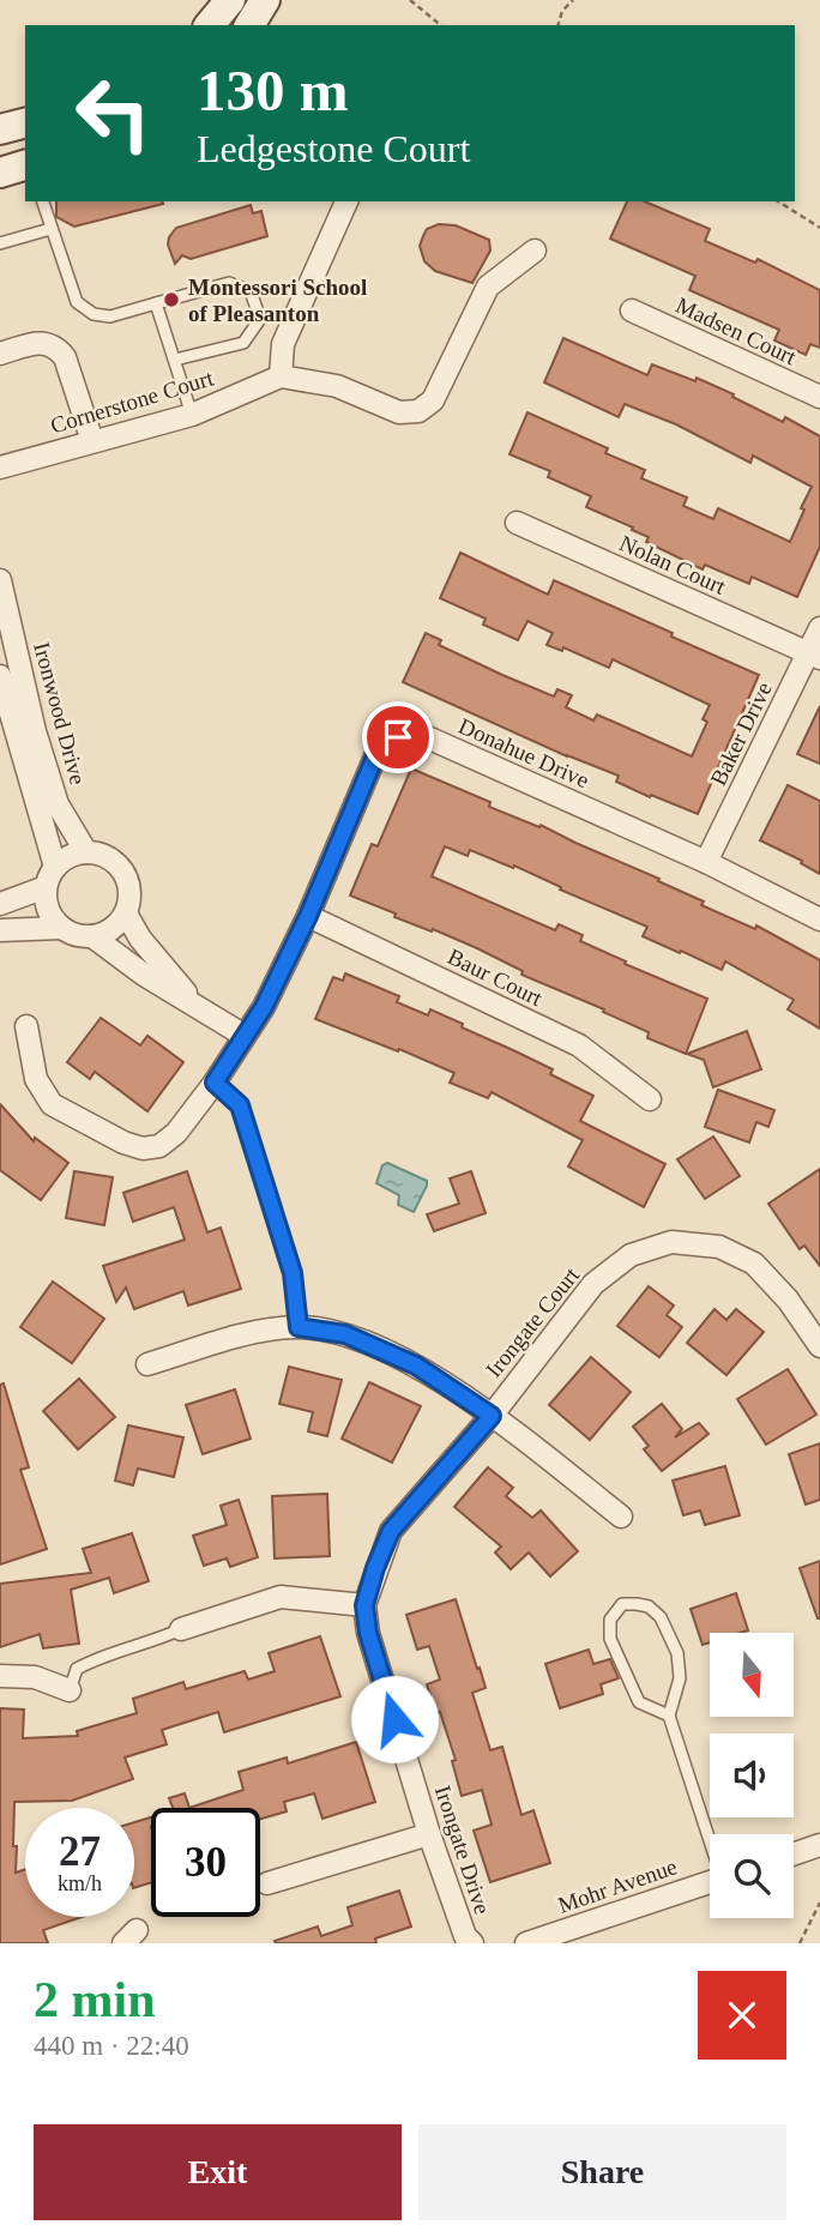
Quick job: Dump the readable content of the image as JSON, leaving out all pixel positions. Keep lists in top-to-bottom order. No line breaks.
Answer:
{"streets":{"street":["Madsen Court","Cornerstone Court","Nolan Court","Ironwood Drive","Baker Drive","Donahue Drive","Baur Court","Irongate Court","Irongate Drive","Mohr Avenue"]},"crossings":[["Nolan Court","Baker Drive"],["Baker Drive","Donahue Drive"],["Donahue Drive","Baur Court"]],"places":["Montessori School of Pleasanton"],"north":"bottom","page":{"turn":["130 m","Ledgestone Court"],"speed":"27 km/h","limit":"30","heading":["2 min","440 m · 22:40"],"buttons":["Exit","Share"]}}
